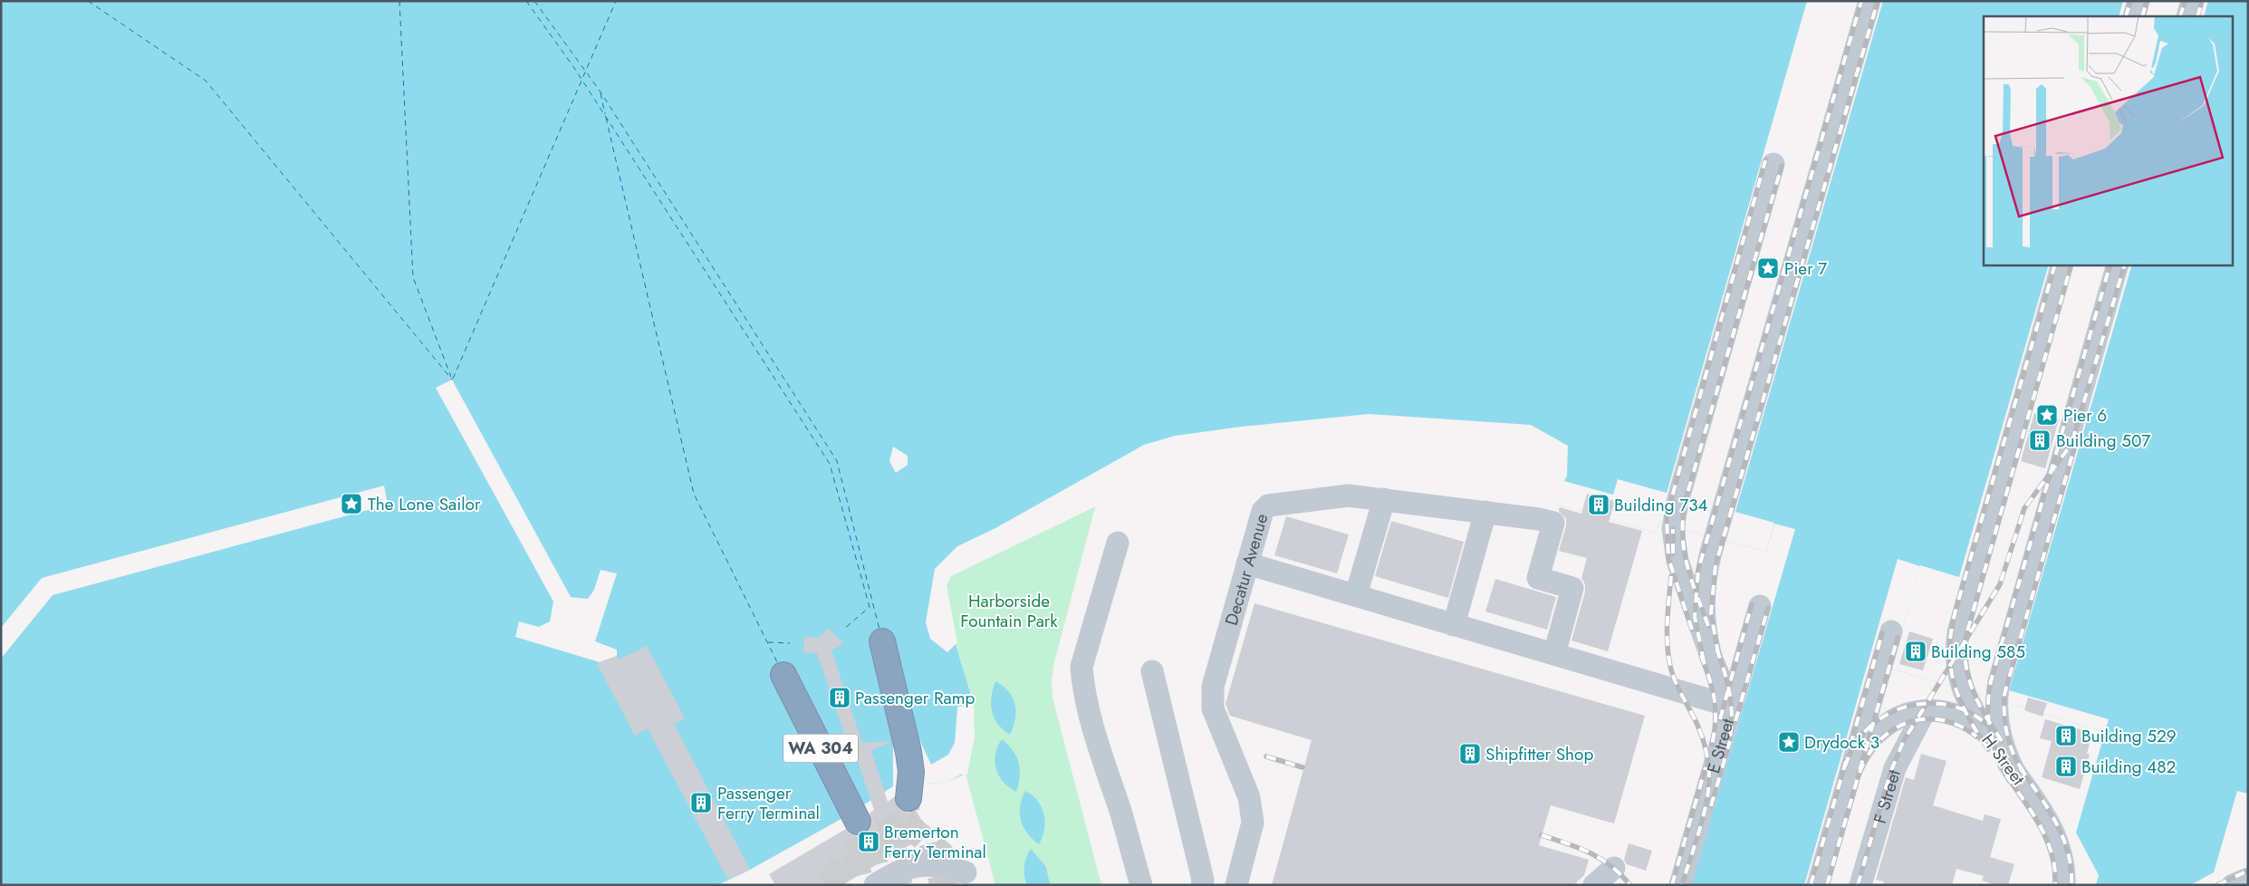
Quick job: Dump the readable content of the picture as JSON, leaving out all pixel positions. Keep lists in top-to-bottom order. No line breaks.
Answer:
{"streets":{"highway":["WA 304"],"lane":["Decatur Avenue","E Street","H Street","F Street"]},"crossings":[["H Street","F Street"]],"parks":["Harborside Fountain Park"],"places":{"place":["Pier 7","Pier 6","The Lone Sailor","Drydock 3"],"building":["Building 507","Building 734","Building 585","Passenger Ramp","Building 529","Shipfitter Shop","Building 482","Passenger Ferry Terminal","Bremerton Ferry Terminal"]}}
